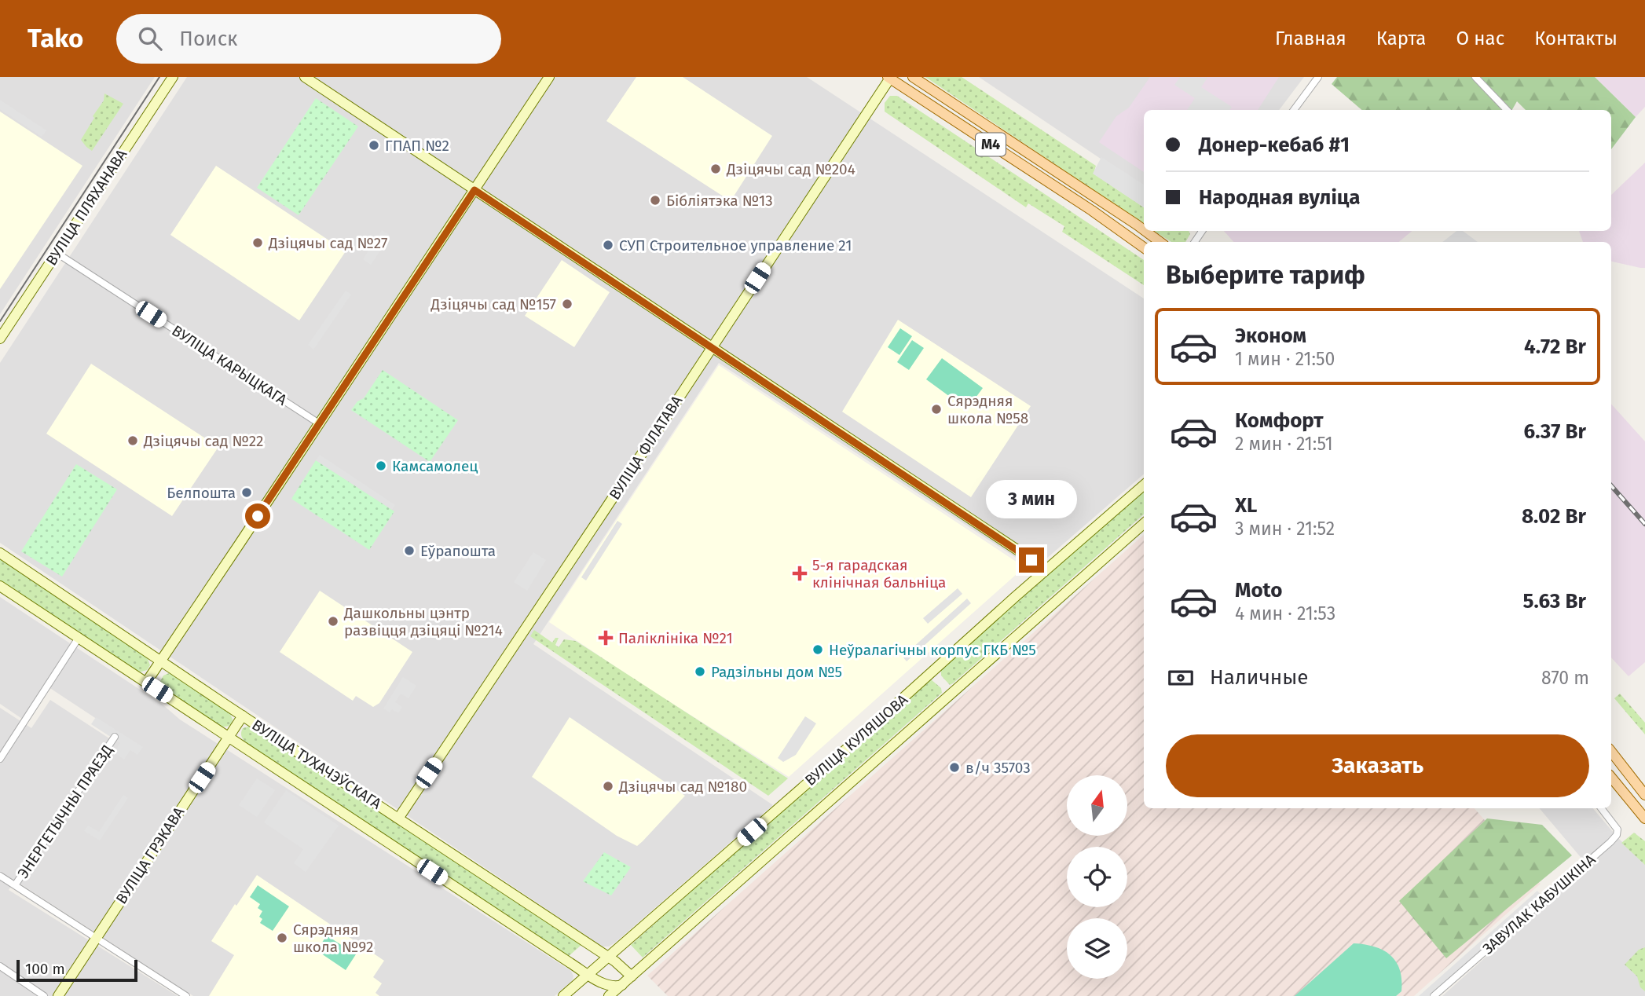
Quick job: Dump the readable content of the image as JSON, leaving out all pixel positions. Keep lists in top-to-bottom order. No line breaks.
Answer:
{"streets":{"main road":["М4","ВУЛІЦА ПЛЯХАНАВА","ВУЛІЦА ФІЛАТАВА","ВУЛІЦА КУЛЯШОВА","ВУЛІЦА ТУХАЧЭЎСКАГА","ВУЛІЦА ГРЭКАВА"],"street":["ВУЛІЦА КАРЫЦКАГА","ЭНЕРГЕТЫЧНЫ ПРАЕЗД","ЗАВУЛАК КАБУШКІНА"]},"crossings":[["М4","ВУЛІЦА ФІЛАТАВА"],["ВУЛІЦА ПЛЯХАНАВА","ВУЛІЦА КАРЫЦКАГА"],["ВУЛІЦА ФІЛАТАВА","ВУЛІЦА ТУХАЧЭЎСКАГА"],["ВУЛІЦА КУЛЯШОВА","ВУЛІЦА ТУХАЧЭЎСКАГА"],["ВУЛІЦА ТУХАЧЭЎСКАГА","ВУЛІЦА ГРЭКАВА"]],"places":{"other":["ГПАП №2","Дзіцячы сад №204","Бібліятэка №13","Дзіцячы сад №27","СУП Строительное управление 21","Дзіцячы сад №157","Сярэдняя школа №58","Дзіцячы сад №22","Камсамолец","Белпошта","Еўрапошта","Дашкольны цэнтр развіцця дзіцяці №214","Неўралагічны корпус ГКБ №5","Радзільны дом №5","в/ч 35703","Дзіцячы сад №180","Сярэдняя школа №92"],"health":["5-я гарадская клінічная бальніца","Паліклініка №21"]},"scale_bar":"100 m","north":"top","page":{"header":"Tako","search":"Поиск","nav":["Главная","Карта","О нас","Контакты"],"banner":["Донер-кебаб #1","Народная вуліца"],"heading":"Выберите тариф","list":[{"name":"Эконом","note":"1 мин · 21:50","value":"4.72 Br"},{"name":"Комфорт","note":"2 мин · 21:51","value":"6.37 Br"},{"name":"XL","note":"3 мин · 21:52","value":"8.02 Br"},{"name":"Moto","note":"4 мин · 21:53","value":"5.63 Br"}],"bubble":"3 мин","pay":["Наличные","870 m"],"buttons":"Заказать","scale":"100 m"}}
